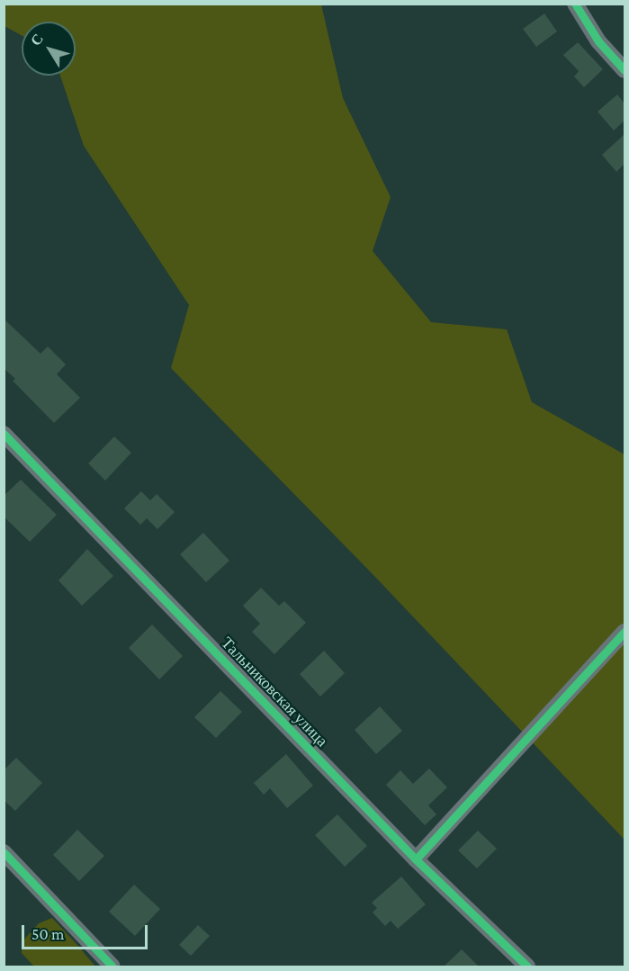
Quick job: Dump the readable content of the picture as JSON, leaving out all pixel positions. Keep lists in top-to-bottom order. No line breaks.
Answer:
{"streets":{"street":["Тальниковская улица"]},"scale_bar":"50 m","north":"top left"}
